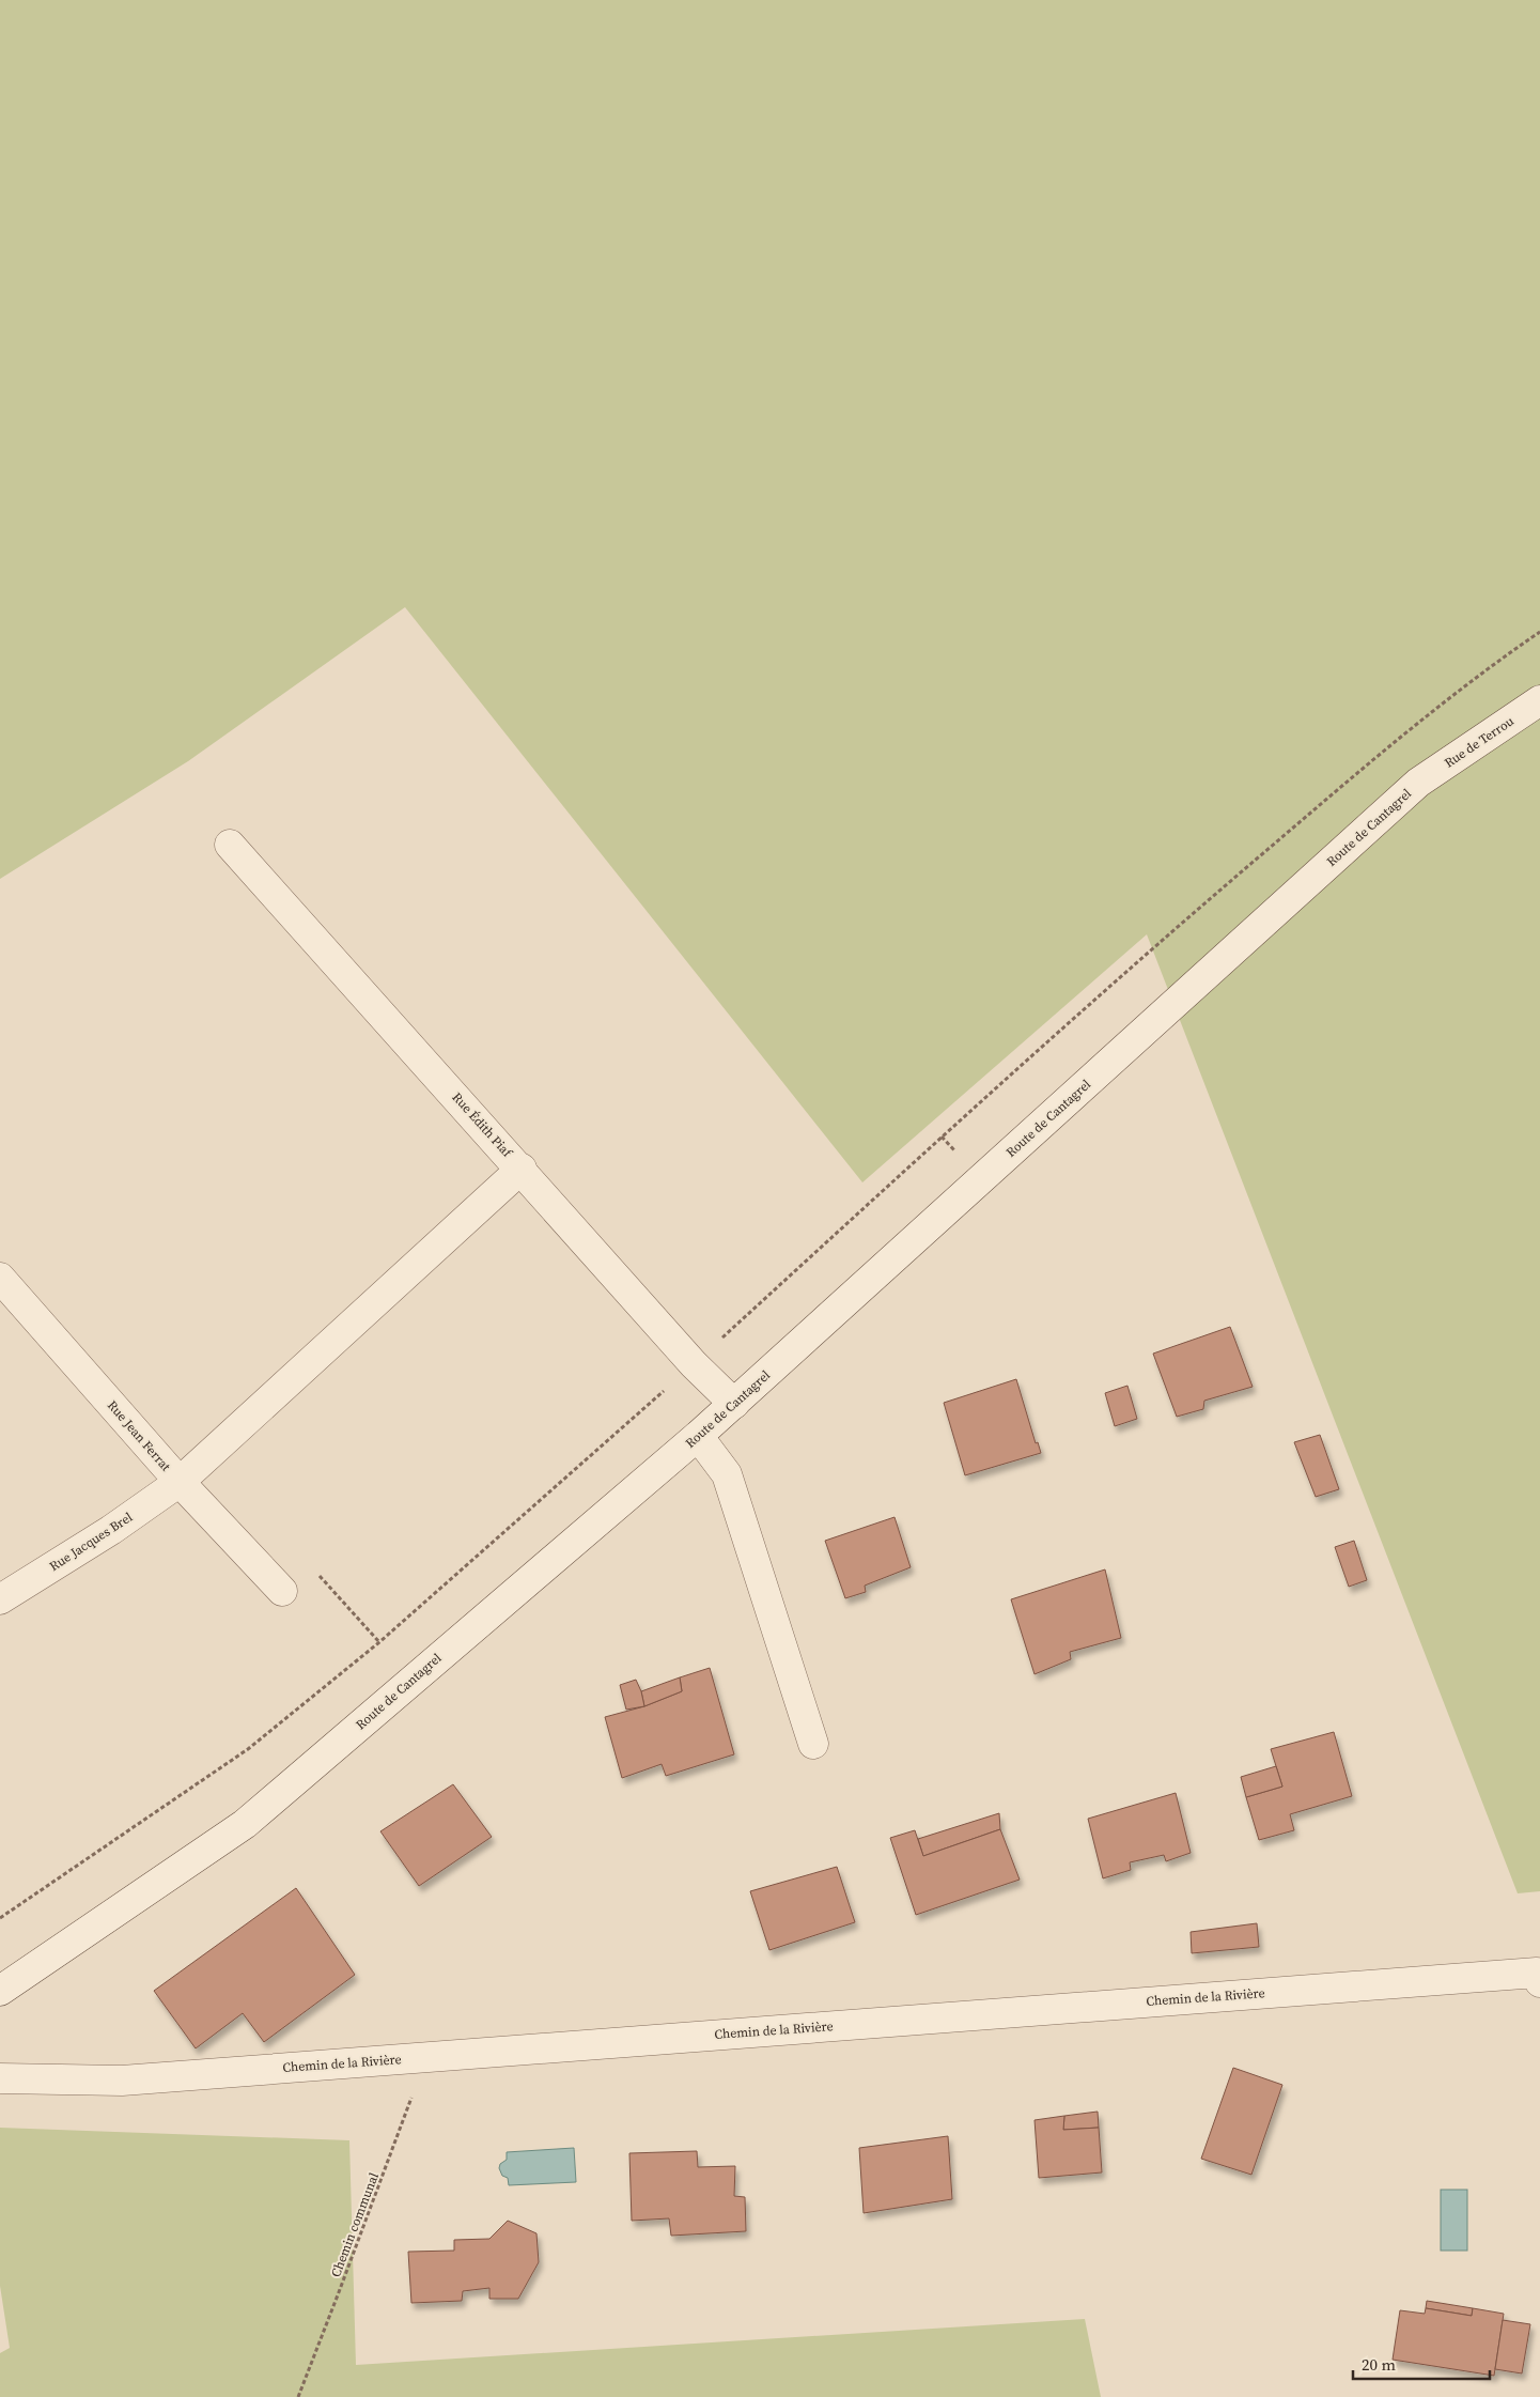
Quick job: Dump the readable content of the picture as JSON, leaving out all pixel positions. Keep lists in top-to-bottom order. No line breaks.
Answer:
{"streets":{"street":["Rue de Terrou","Route de Cantagrel","Rue Édith Piaf","Rue Jean Ferrat","Rue Jacques Brel","Chemin de la Rivière"],"path":["Chemin communal"]},"crossings":[["Rue de Terrou","Route de Cantagrel"],["Route de Cantagrel","Rue Édith Piaf"],["Rue Édith Piaf","Rue Jacques Brel"],["Rue Jean Ferrat","Rue Jacques Brel"],["Chemin de la Rivière","Chemin communal"]],"scale_bar":"20 m"}
